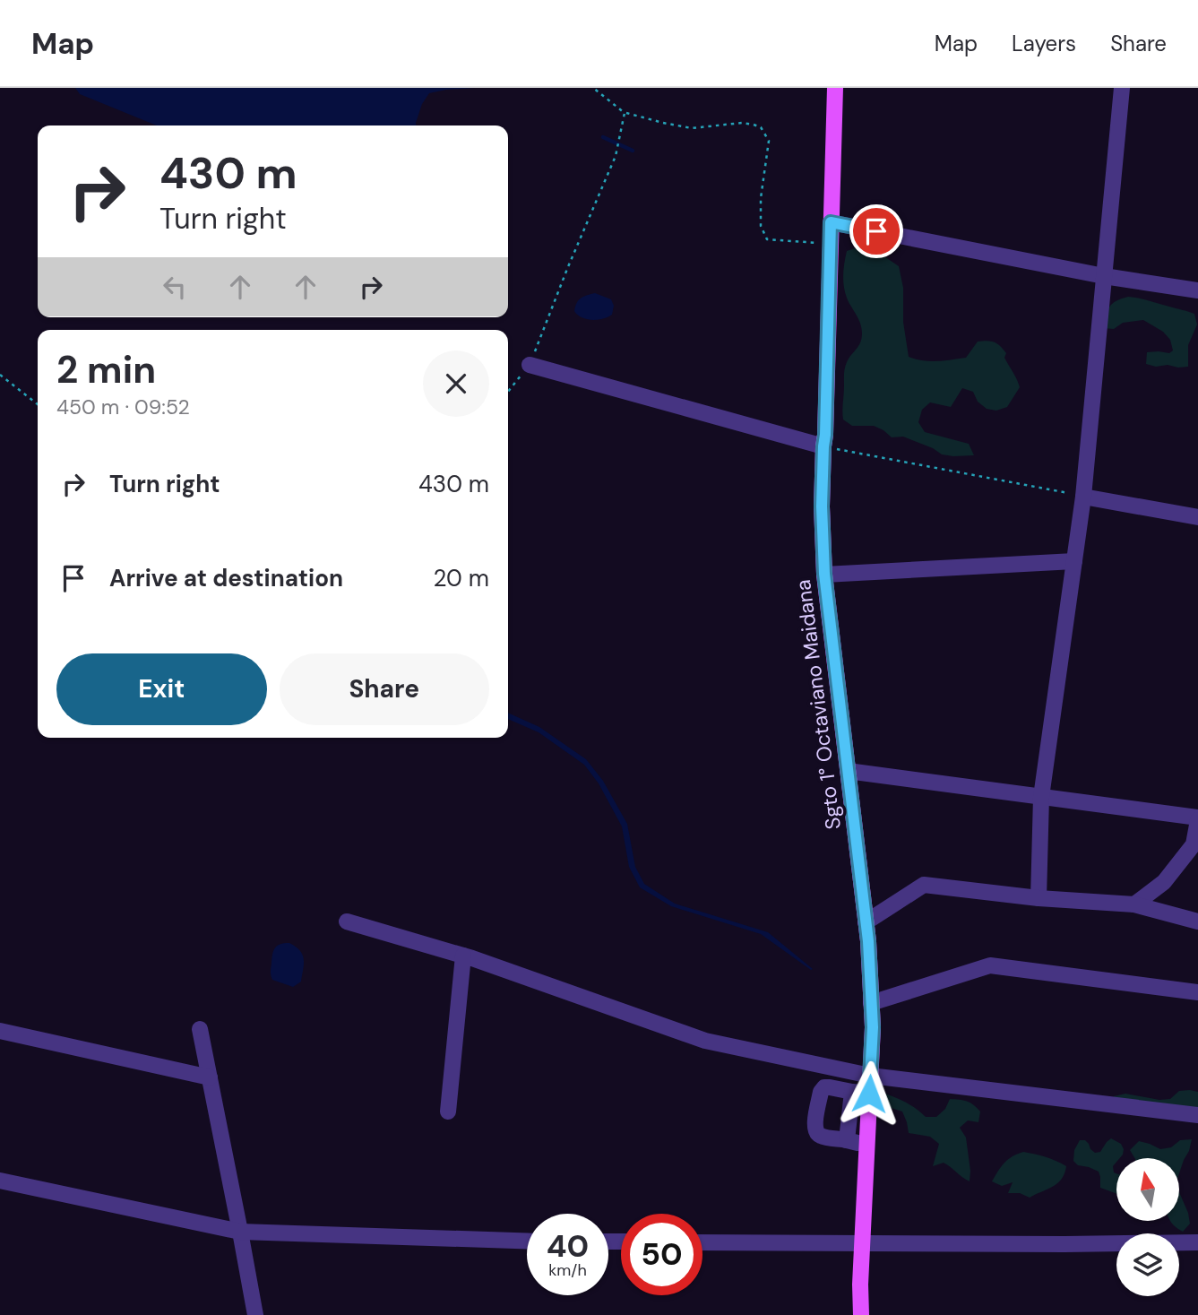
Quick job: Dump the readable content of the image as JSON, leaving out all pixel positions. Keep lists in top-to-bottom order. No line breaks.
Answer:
{"streets":{"main road":["Sgto 1° Octaviano Maidana"]},"north":"top","page":{"header":"Map","nav":["Map","Layers","Share"],"turn":["430 m","Turn right"],"heading":["2 min","450 m · 09:52"],"list":[{"name":"Turn right","value":"430 m"},{"name":"Arrive at destination","value":"20 m"}],"buttons":["Exit","Share"],"speed":"40 km/h","limit":"50"}}
